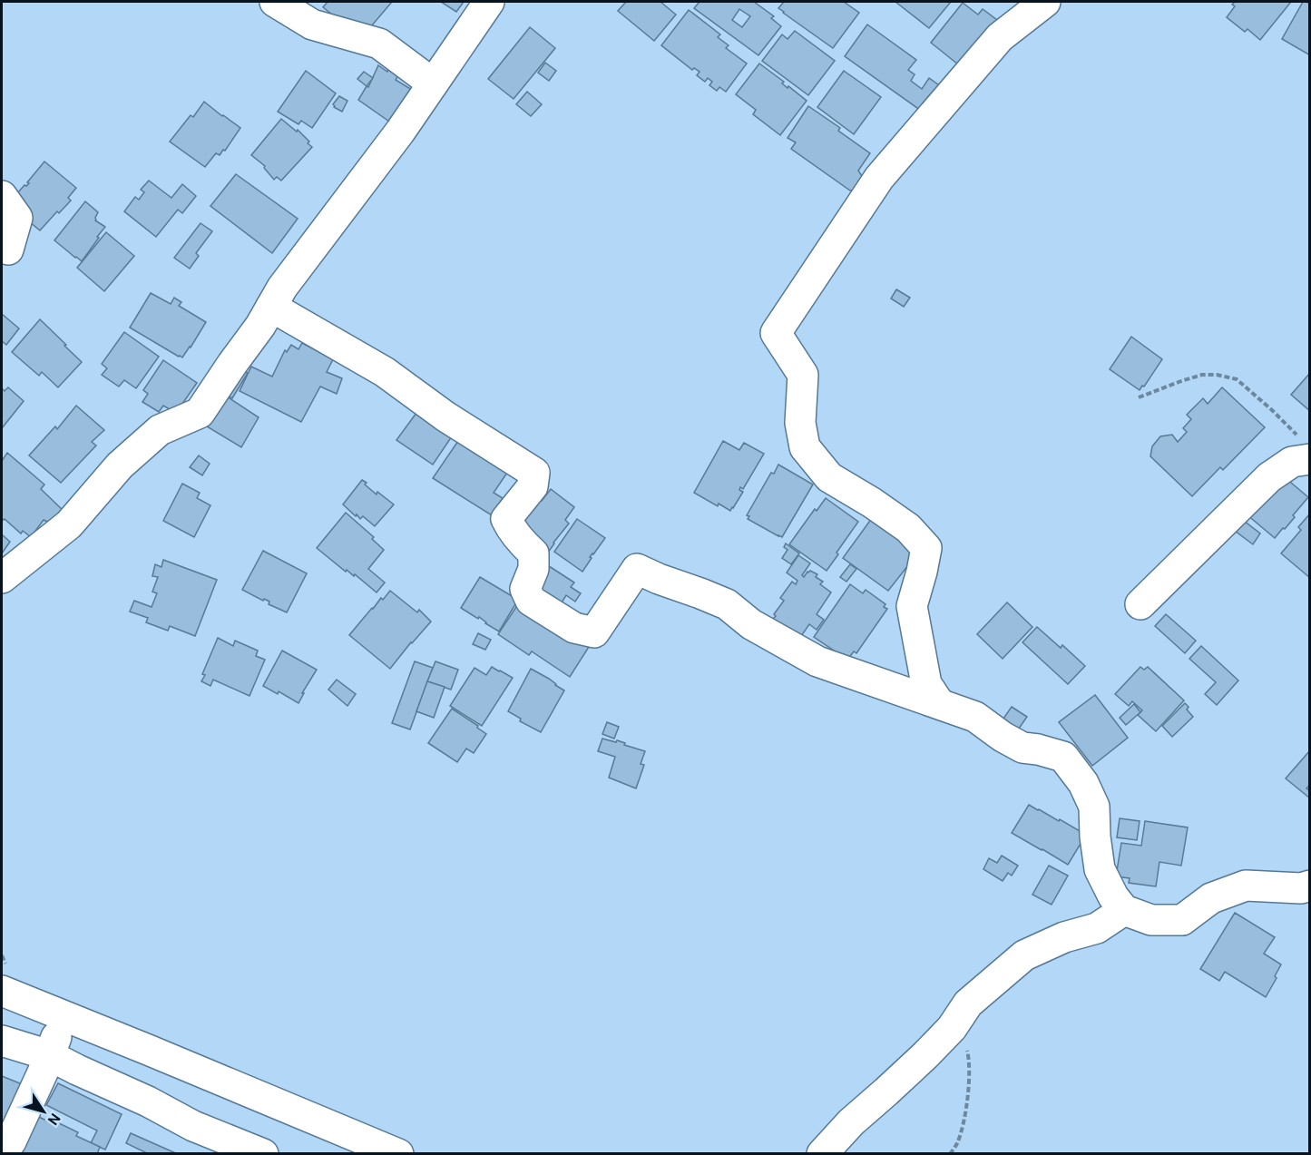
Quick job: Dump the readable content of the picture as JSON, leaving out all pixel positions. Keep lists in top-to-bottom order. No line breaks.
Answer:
{"north":"bottom right"}
